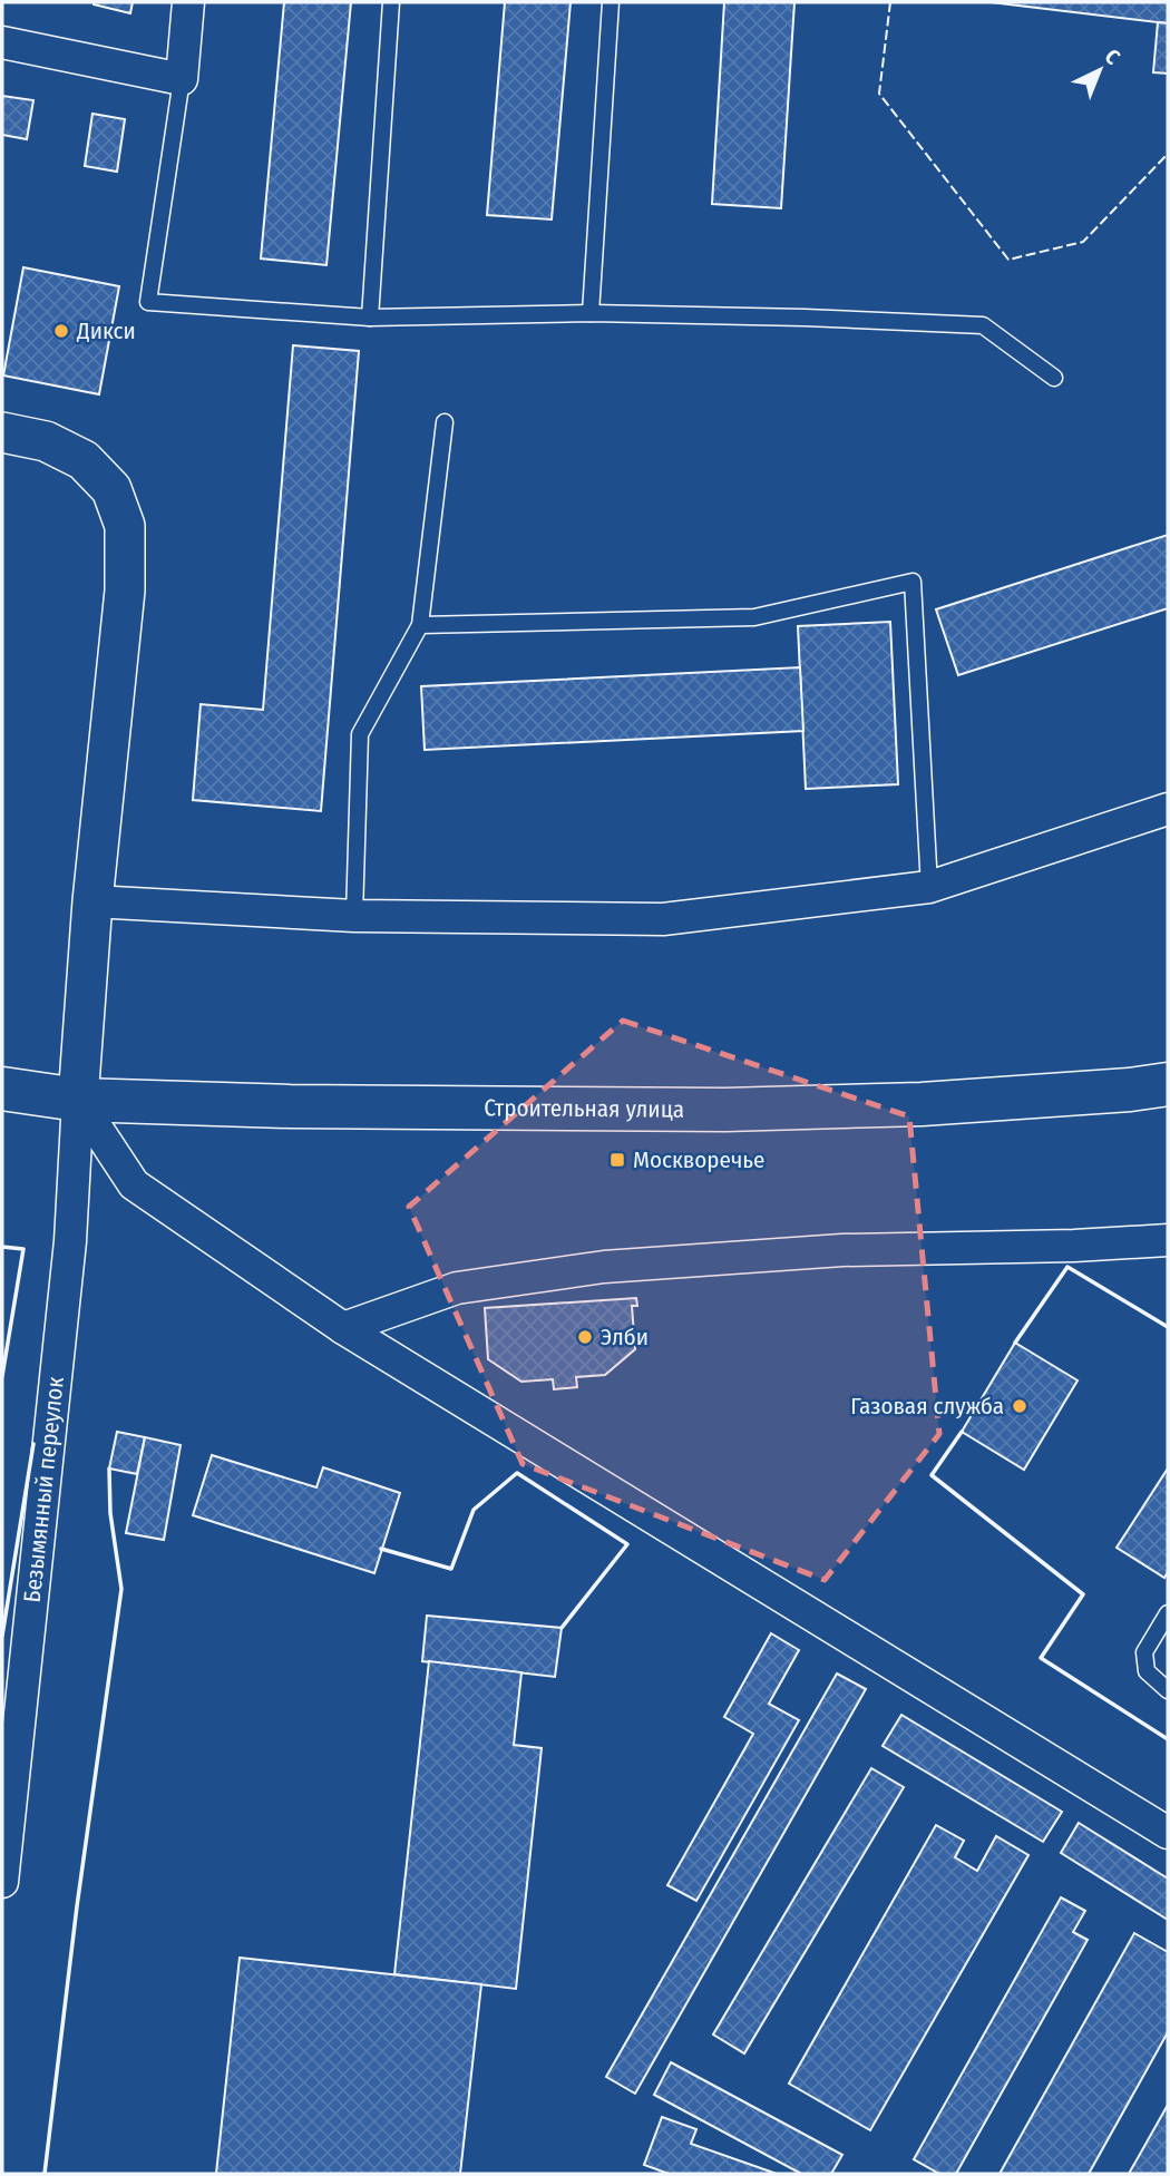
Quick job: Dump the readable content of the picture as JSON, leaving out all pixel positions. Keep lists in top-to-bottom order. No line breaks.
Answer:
{"streets":{"highway":["Строительная улица"],"street":["Безымянный переулок"]},"crossings":[["Строительная улица","Безымянный переулок"]],"places":{"other":["Дикси","Элби","Газовая служба"],"transit":["Москворечье"]},"north":"top right"}
